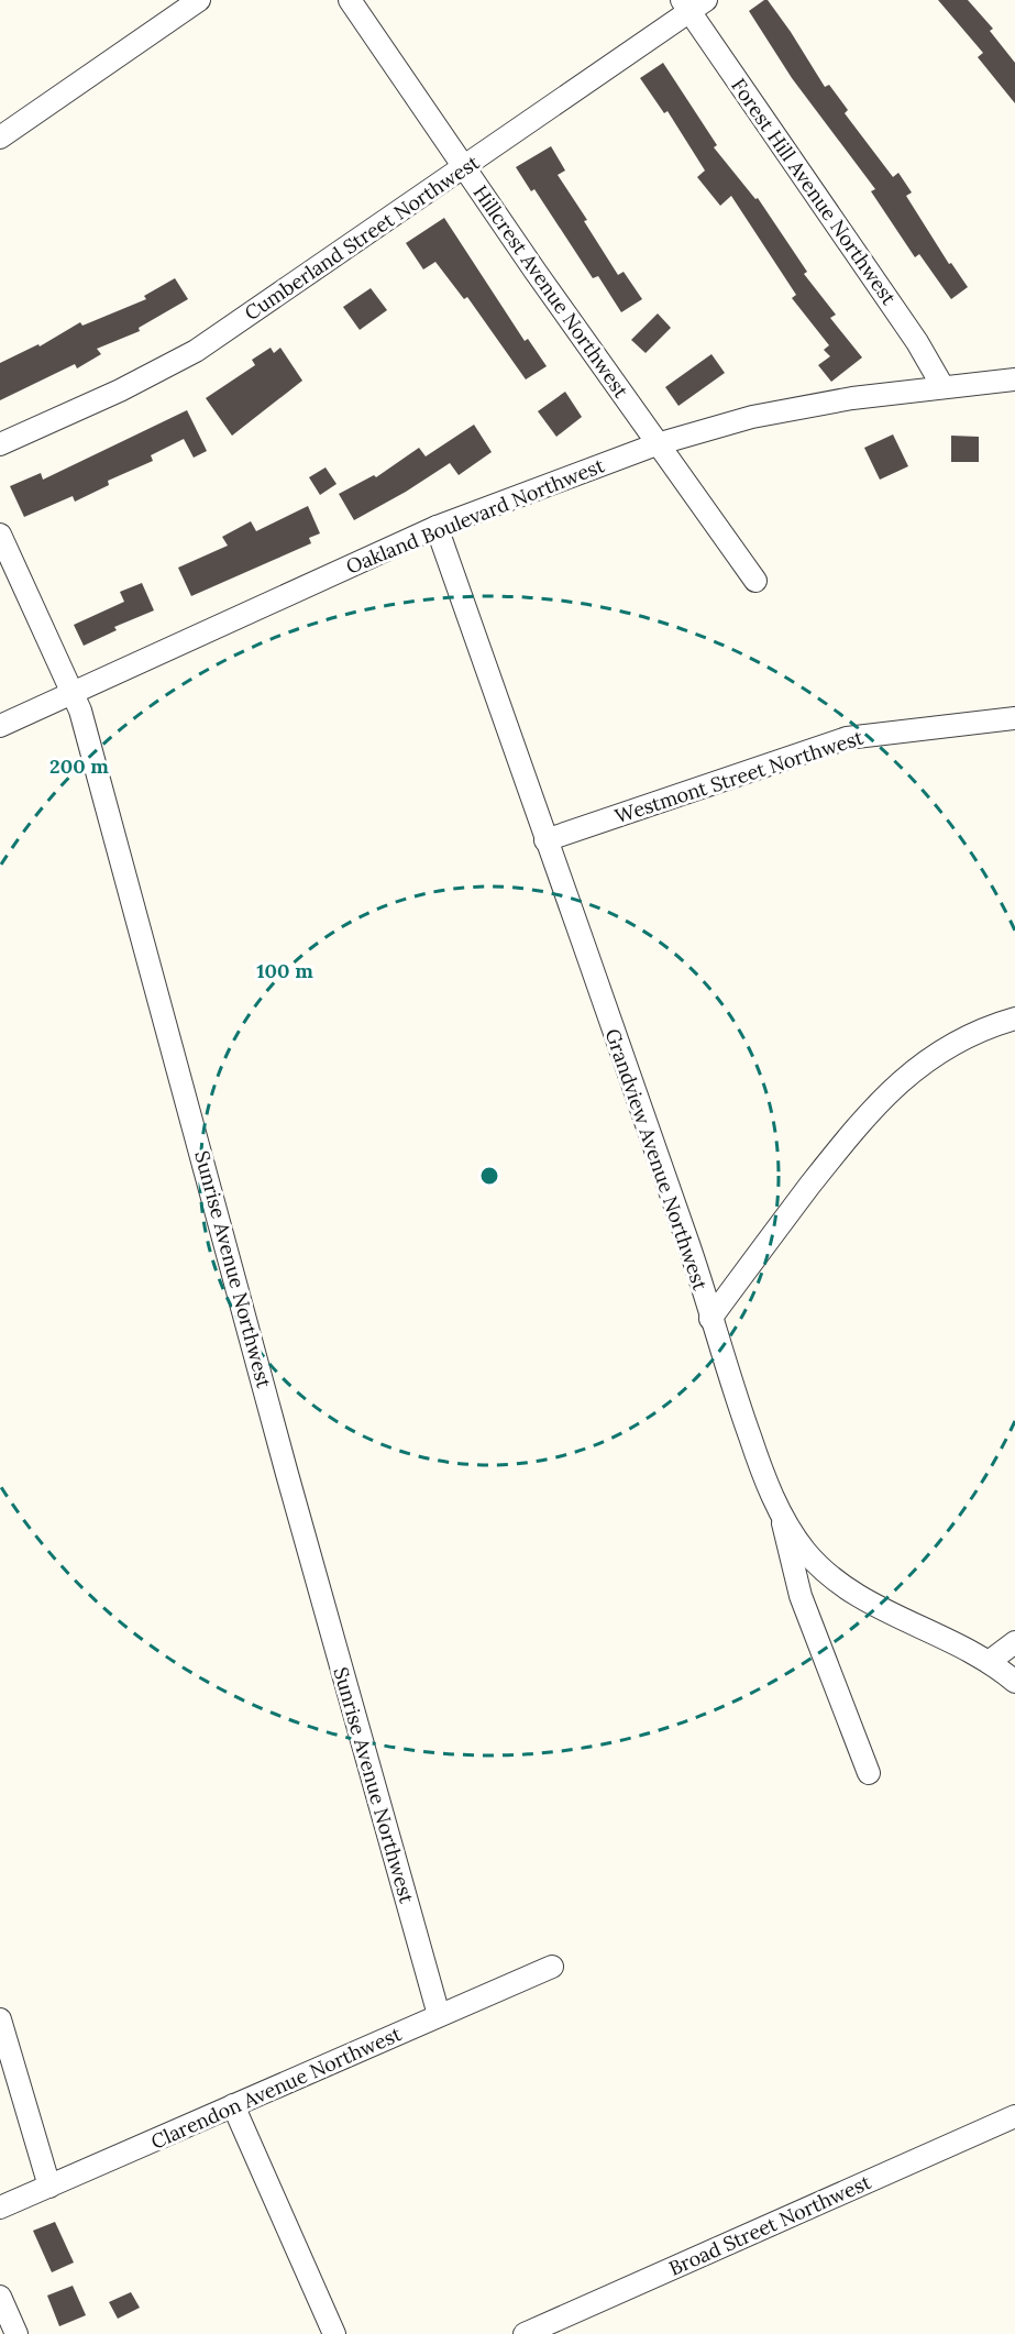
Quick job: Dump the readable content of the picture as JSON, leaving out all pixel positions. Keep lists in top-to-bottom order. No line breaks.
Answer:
{"streets":{"street":["Forest Hill Avenue Northwest","Cumberland Street Northwest","Hillcrest Avenue Northwest","Oakland Boulevard Northwest","Westmont Street Northwest","Grandview Avenue Northwest","Sunrise Avenue Northwest","Clarendon Avenue Northwest","Broad Street Northwest"]},"crossings":[["Forest Hill Avenue Northwest","Cumberland Street Northwest"],["Forest Hill Avenue Northwest","Oakland Boulevard Northwest"],["Cumberland Street Northwest","Hillcrest Avenue Northwest"],["Hillcrest Avenue Northwest","Oakland Boulevard Northwest"],["Oakland Boulevard Northwest","Grandview Avenue Northwest"],["Oakland Boulevard Northwest","Sunrise Avenue Northwest"],["Westmont Street Northwest","Grandview Avenue Northwest"],["Sunrise Avenue Northwest","Clarendon Avenue Northwest"]],"rings":["200 m","100 m"]}
